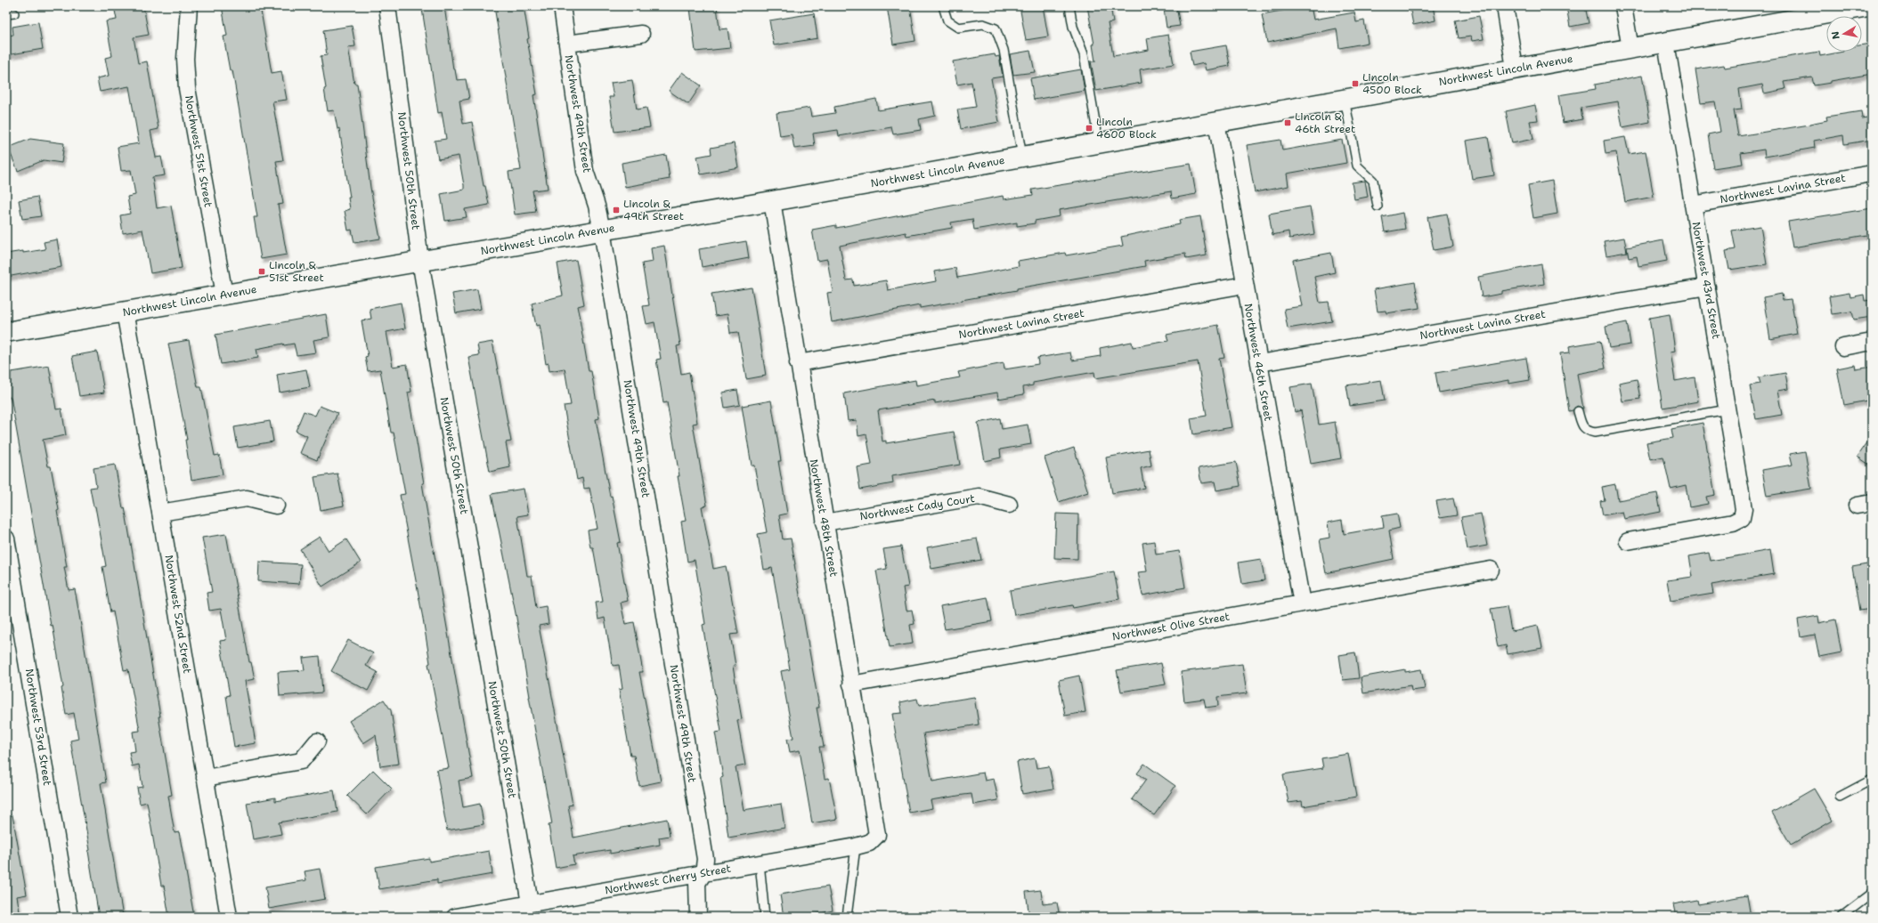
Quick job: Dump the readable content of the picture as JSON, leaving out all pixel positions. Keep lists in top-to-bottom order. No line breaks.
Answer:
{"streets":{"street":["Northwest Lincoln Avenue","Northwest 49th Street","Northwest 51st Street","Northwest 50th Street","Northwest Lavina Street","Northwest 43rd Street","Northwest 46th Street","Northwest Cady Court","Northwest 48th Street","Northwest 52nd Street","Northwest Olive Street","Northwest 53rd Street","Northwest Cherry Street"]},"crossings":[["Northwest Lincoln Avenue","Northwest 49th Street"],["Northwest Lincoln Avenue","Northwest 51st Street"],["Northwest Lincoln Avenue","Northwest 50th Street"],["Northwest Lincoln Avenue","Northwest 43rd Street"],["Northwest Lincoln Avenue","Northwest 46th Street"],["Northwest Lincoln Avenue","Northwest 48th Street"],["Northwest Lincoln Avenue","Northwest 52nd Street"],["Northwest 49th Street","Northwest Cherry Street"],["Northwest 50th Street","Northwest Cherry Street"],["Northwest Lavina Street","Northwest 43rd Street"],["Northwest Lavina Street","Northwest 46th Street"],["Northwest Lavina Street","Northwest 48th Street"],["Northwest 46th Street","Northwest Olive Street"],["Northwest Cady Court","Northwest 48th Street"],["Northwest 48th Street","Northwest Olive Street"],["Northwest 48th Street","Northwest Cherry Street"]],"places":{"transit":["Lincoln 4500 Block","Lincoln & 46th Street","Lincoln 4600 Block","Lincoln & 49th Street","Lincoln & 51st Street"]},"north":"left"}
